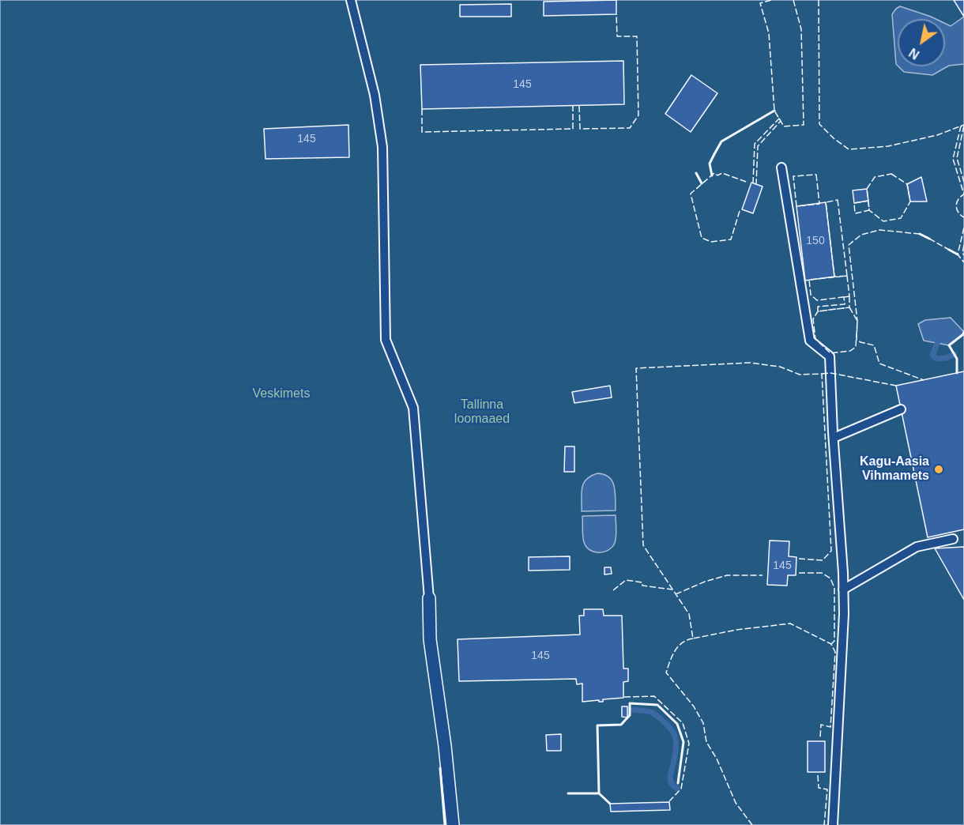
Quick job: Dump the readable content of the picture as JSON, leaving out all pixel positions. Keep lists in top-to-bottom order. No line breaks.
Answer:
{"parks":["Veskimets","Tallinna loomaaed"],"places":["Kagu-Aasia Vihmamets"],"house_numbers":["145","145","150","145","145"],"north":"bottom left"}
